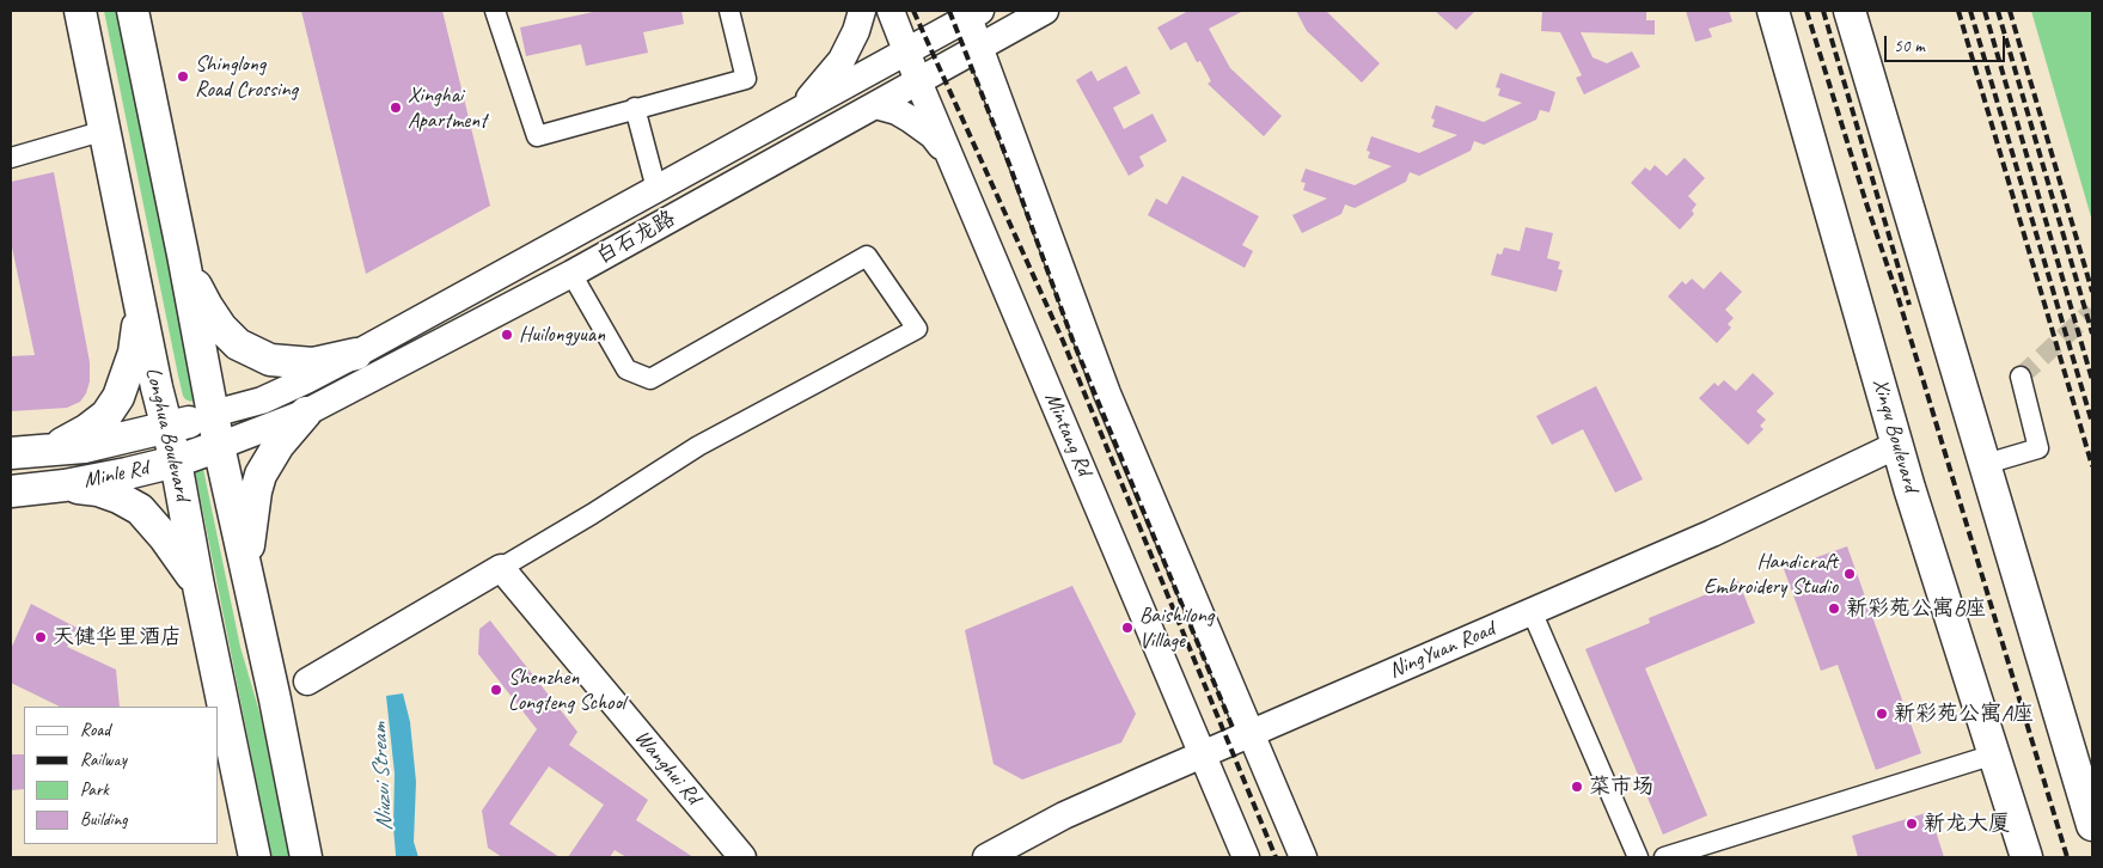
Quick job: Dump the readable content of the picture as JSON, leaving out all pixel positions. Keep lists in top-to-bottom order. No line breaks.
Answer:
{"streets":{"main road":["白石龙路","Longhua Boulevard","Mintang Rd","Xinqu Boulevard","Minle Rd","NingYuan Road","Wanghui Rd"]},"crossings":[["白石龙路","Mintang Rd"],["白石龙路","Minle Rd"],["Longhua Boulevard","Minle Rd"],["Mintang Rd","NingYuan Road"],["Xinqu Boulevard","NingYuan Road"]],"water":["Niuzui Stream"],"places":["Shinglong Road Crossing","Xinghai Apartment","Huilongyuan","Handicraft Embroidery Studio","新彩苑公寓B座","Baishilong Village","天健华里酒店","Shenzhen Longteng School","新彩苑公寓A座","菜市场","新龙大厦"],"legend":["Road","Railway","Park","Building"],"scale_bar":"50 m"}
